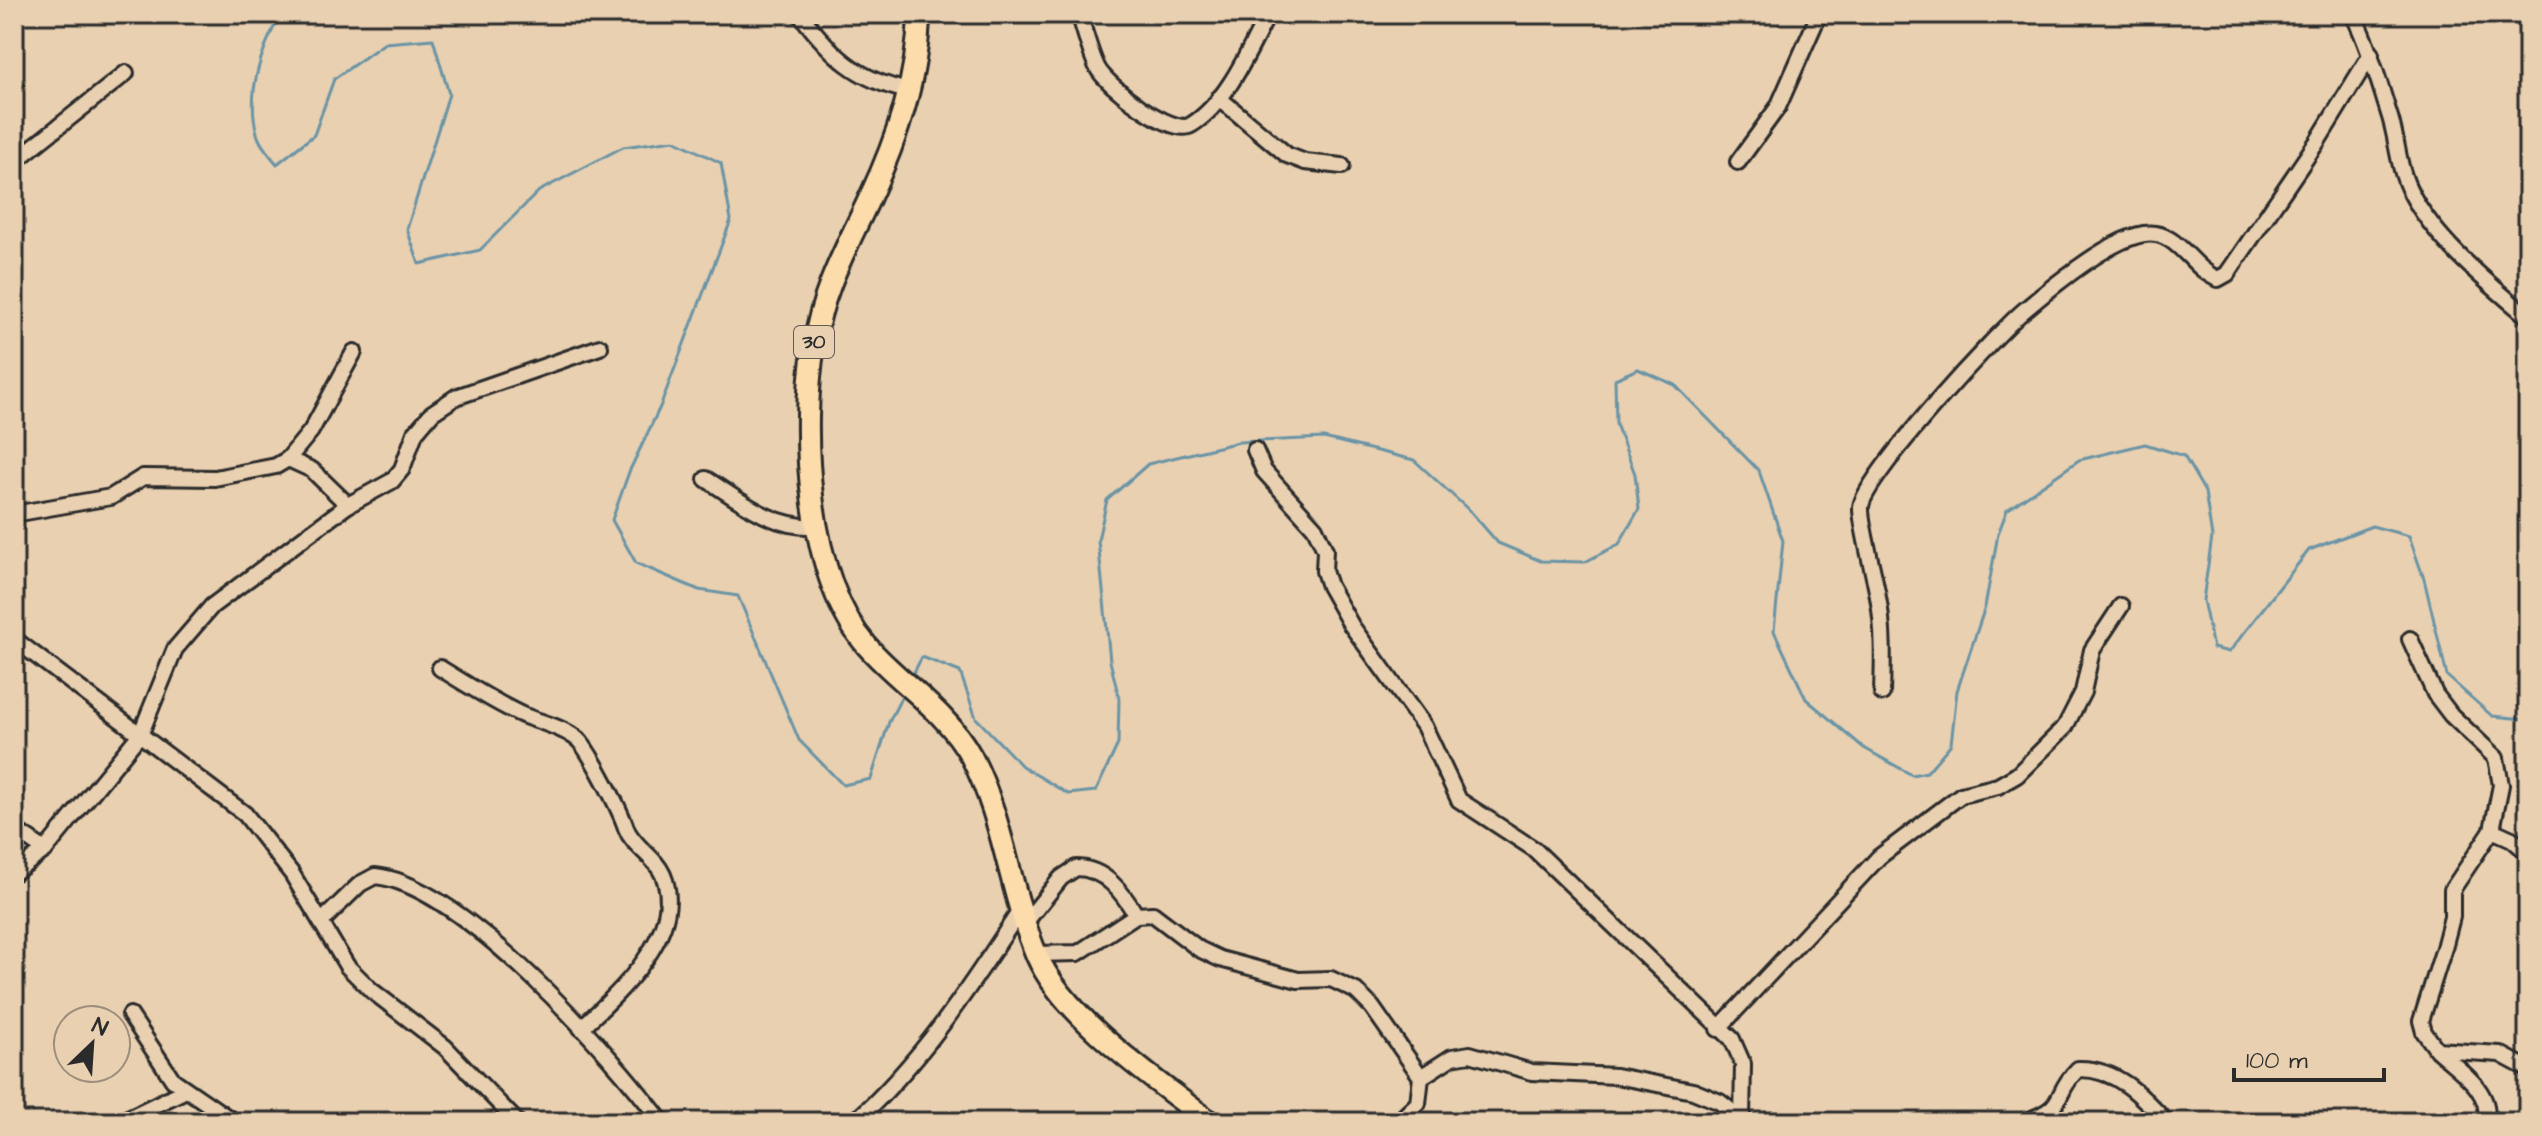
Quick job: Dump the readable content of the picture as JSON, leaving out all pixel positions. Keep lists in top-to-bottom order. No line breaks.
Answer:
{"streets":{"highway":["30"]},"scale_bar":"100 m","north":"top right"}
